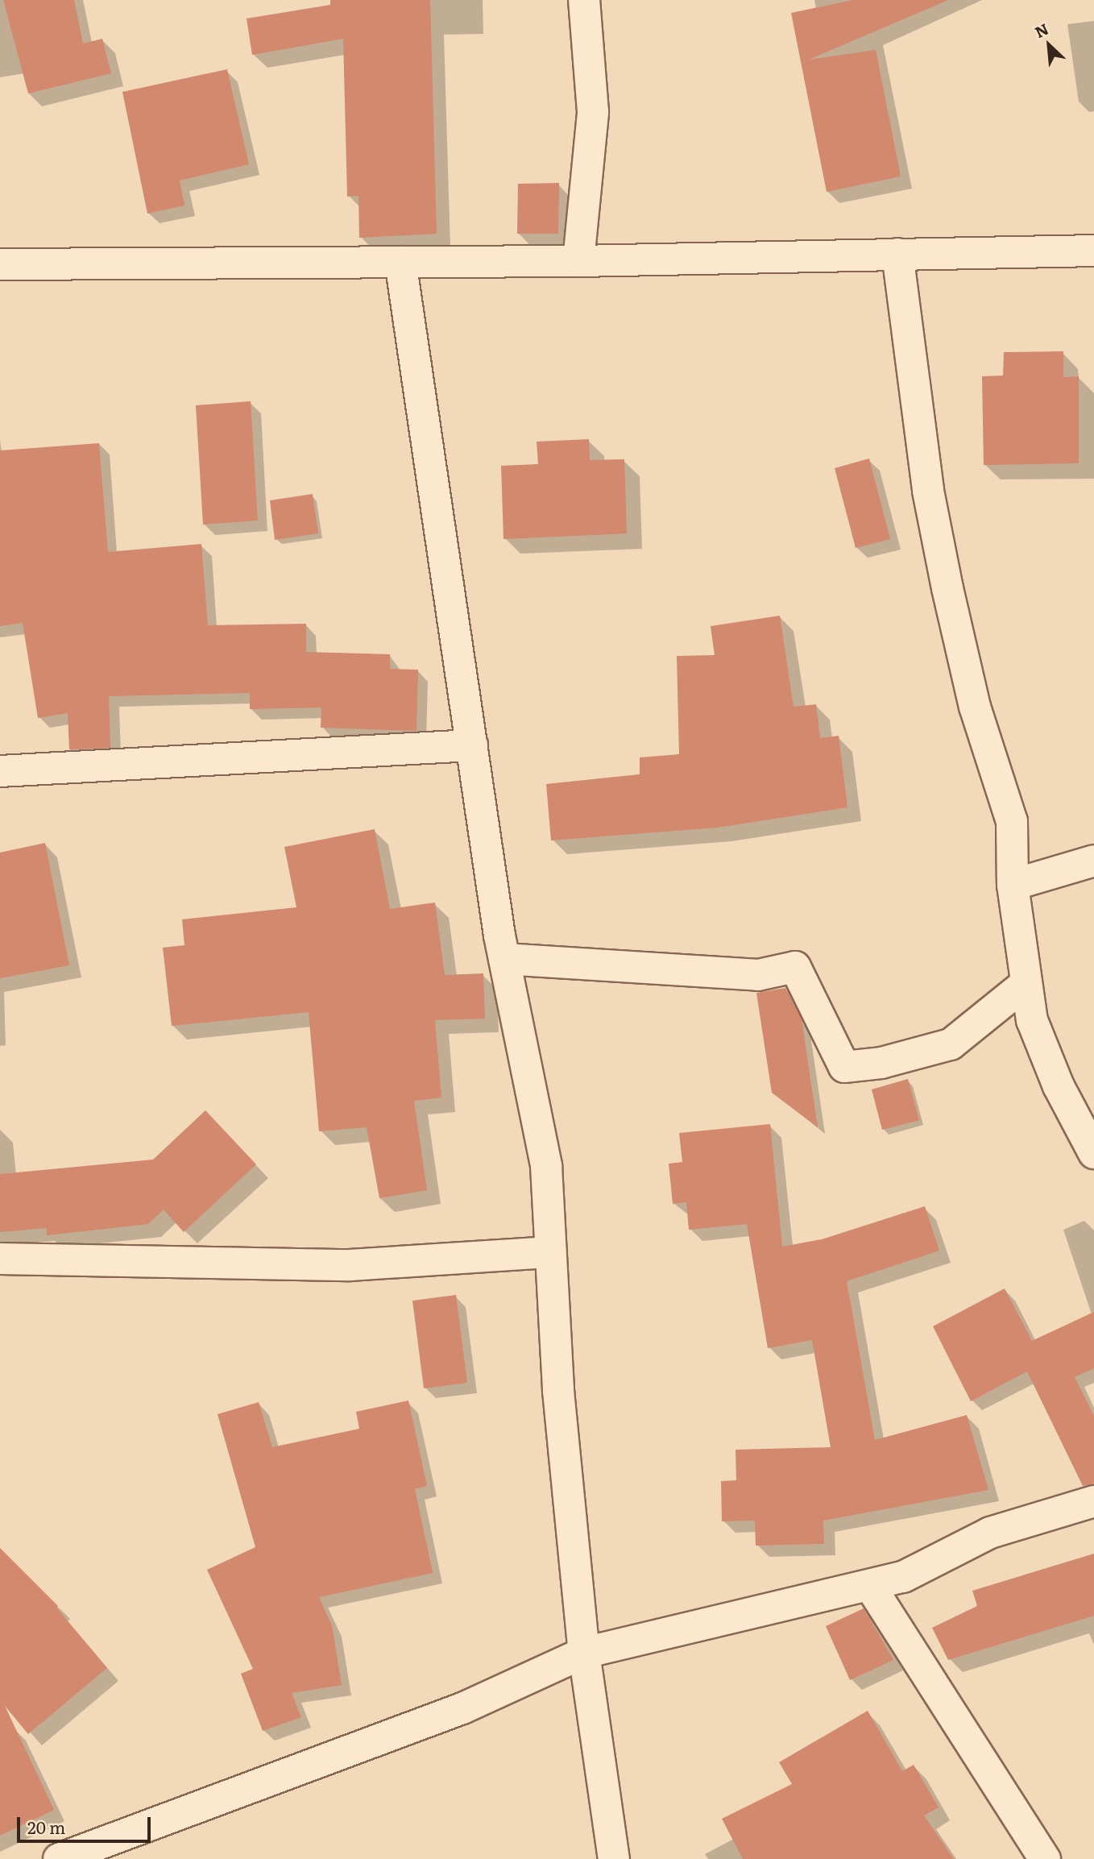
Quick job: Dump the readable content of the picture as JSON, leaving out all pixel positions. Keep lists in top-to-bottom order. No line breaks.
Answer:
{"scale_bar":"20 m","north":"top left"}
